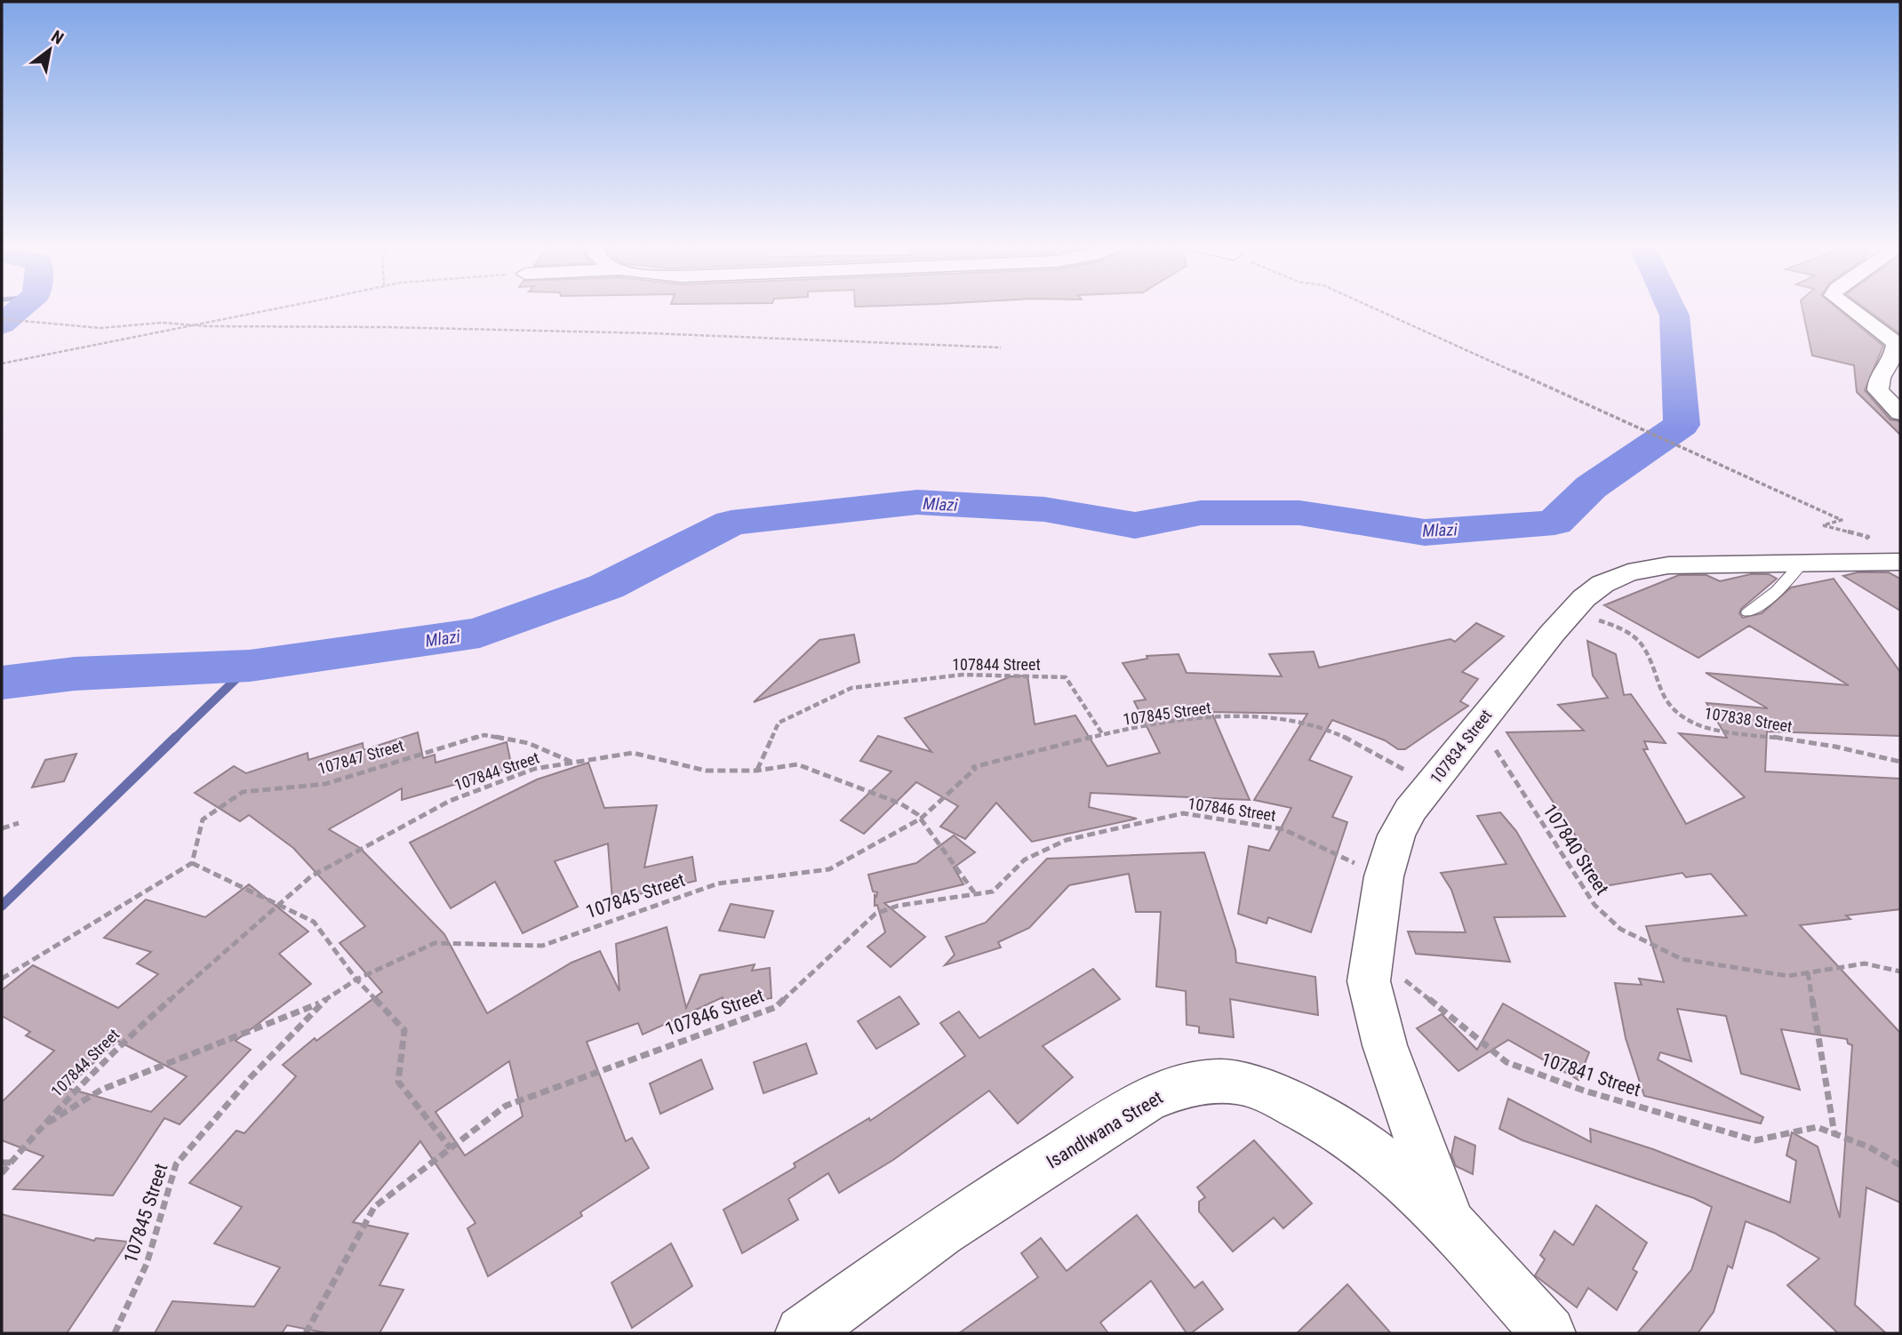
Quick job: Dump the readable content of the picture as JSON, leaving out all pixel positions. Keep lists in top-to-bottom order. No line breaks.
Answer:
{"streets":{"street":["107834 Street","Isandlwana Street"],"path":["107844 Street","107845 Street","107838 Street","107847 Street","107846 Street","107840 Street","107841 Street"]},"crossings":[["107844 Street","107845 Street"],["107844 Street","107847 Street"],["107845 Street","107834 Street"],["107838 Street","107834 Street"],["107834 Street","107846 Street"],["107834 Street","107840 Street"],["107834 Street","107841 Street"],["107834 Street","Isandlwana Street"]],"water":["Mlazi"],"north":"top right"}
